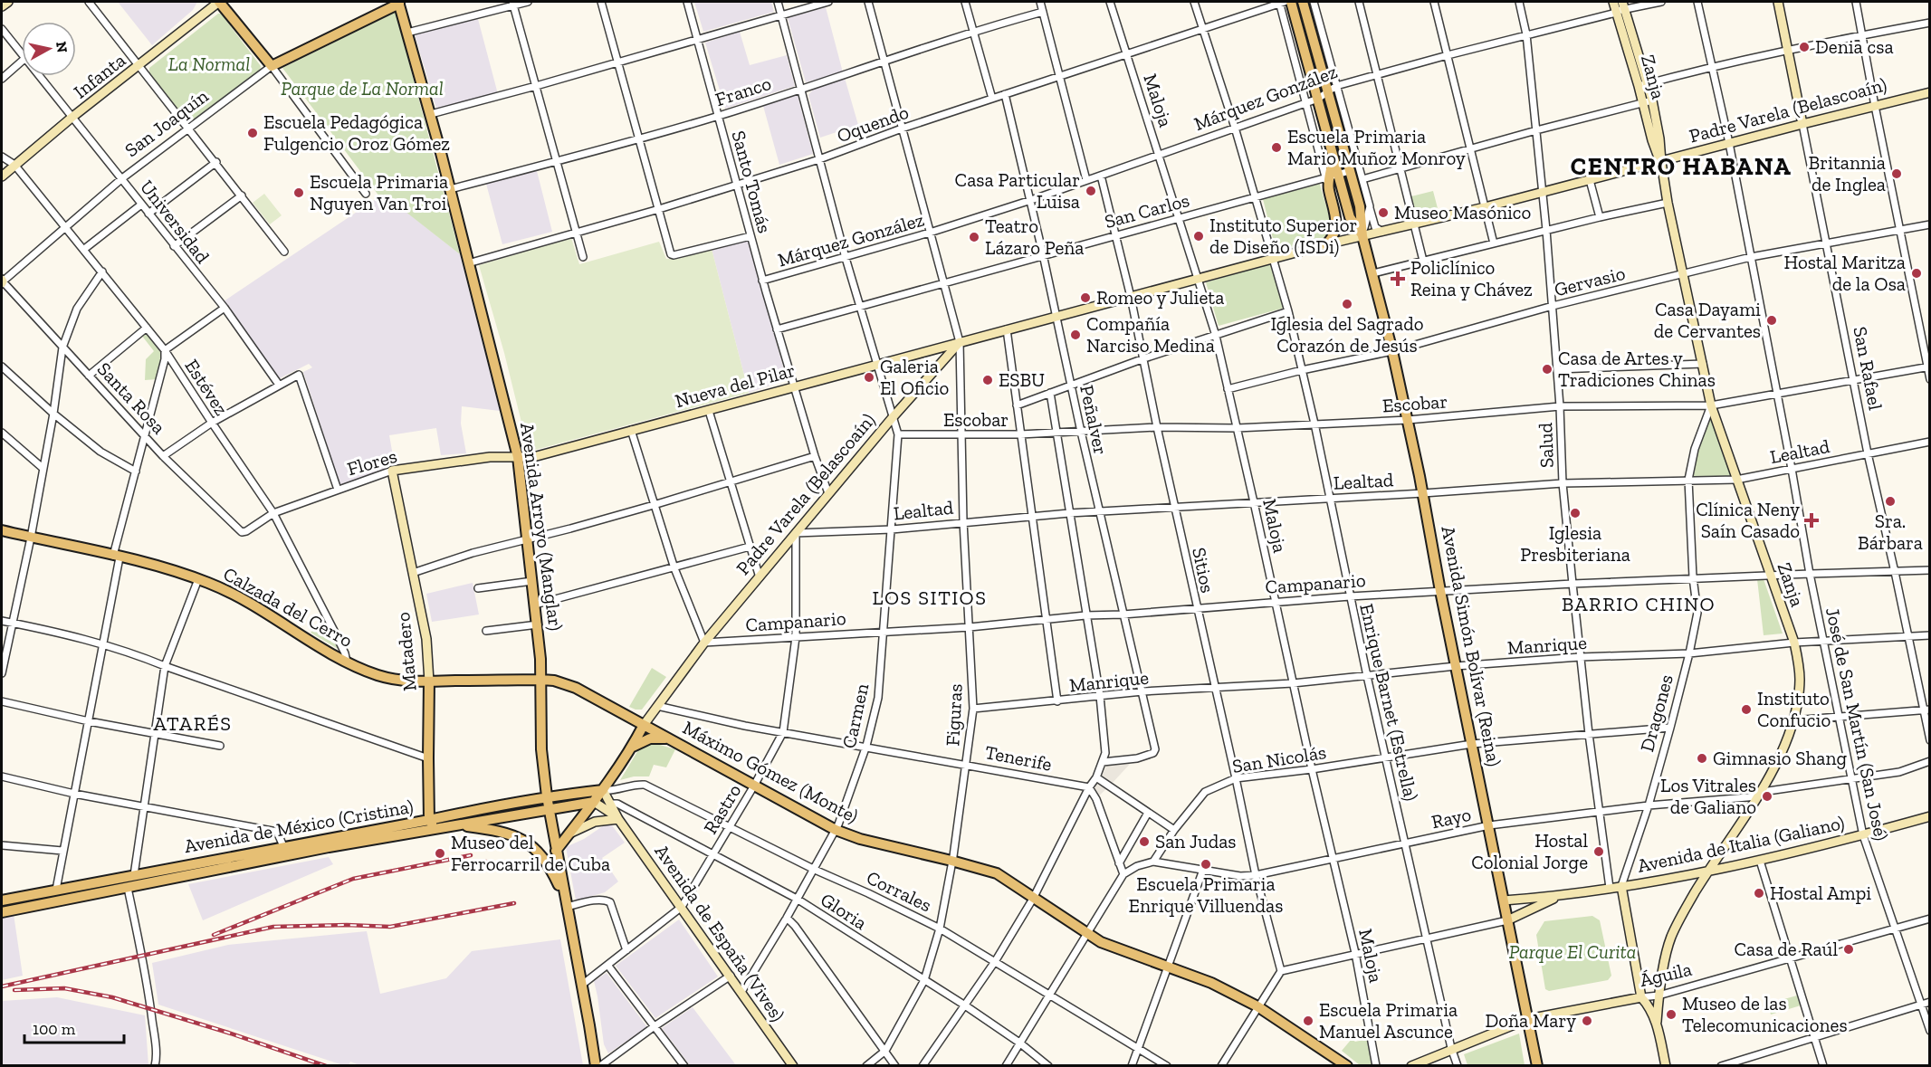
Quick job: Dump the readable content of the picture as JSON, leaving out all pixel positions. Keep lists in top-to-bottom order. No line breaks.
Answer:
{"streets":{"main road":["Infanta","Zanja","Padre Varela (Belascoaín)","San Joaquín","San Rafael","Nueva del Pilar","Flores","Avenida Arroyo (Manglar)","Calzada del Cerro","Avenida Simón Bolívar (Reina)","Matadero","Dragones","Máximo Gómez (Monte)","Avenida de México (Cristina)","Avenida de Italia (Galiano)","Avenida de España (Vives)","Águila"],"street":["Franco","Márquez González","Maloja","Oquendo","Santo Tomás","San Carlos","Universidad","Gervasio","Estévez","Santa Rosa","Escobar","Peñalver","Salud","Lealtad","Sitios","Campanario","Manrique","Enrique Barnet (Estrella)","Figuras","Carmen","José de San Martín (San José)","Tenerife","San Nicolás","Rastro","Rayo","Corrales","Gloria"]},"crossings":[["Infanta","Universidad"],["Infanta","Estévez"],["Zanja","Márquez González"],["Zanja","Padre Varela (Belascoaín)"],["Zanja","Gervasio"],["Zanja","Escobar"],["Zanja","Lealtad"],["Zanja","Campanario"],["Zanja","Manrique"],["Zanja","Dragones"],["Zanja","Rayo"],["Zanja","Avenida de Italia (Galiano)"],["Zanja","Águila"],["Franco","Santo Tomás"],["Franco","Avenida Arroyo (Manglar)"],["Franco","Figuras"],["Franco","Carmen"],["Márquez González","Maloja"],["Márquez González","Santo Tomás"],["Márquez González","Peñalver"],["Márquez González","Salud"],["Márquez González","Sitios"],["Márquez González","Enrique Barnet (Estrella)"],["Márquez González","Figuras"],["Márquez González","Carmen"],["Maloja","Padre Varela (Belascoaín)"],["Maloja","Oquendo"],["Maloja","San Carlos"],["Maloja","Gervasio"],["Maloja","Escobar"],["Maloja","Lealtad"],["Maloja","Campanario"],["Maloja","Manrique"],["Maloja","San Nicolás"],["Maloja","Rayo"],["Padre Varela (Belascoaín)","Santo Tomás"],["Padre Varela (Belascoaín)","San Rafael"],["Padre Varela (Belascoaín)","Nueva del Pilar"],["Padre Varela (Belascoaín)","Peñalver"],["Padre Varela (Belascoaín)","Salud"],["Padre Varela (Belascoaín)","Lealtad"],["Padre Varela (Belascoaín)","Avenida Arroyo (Manglar)"],["Padre Varela (Belascoaín)","Sitios"],["Padre Varela (Belascoaín)","Campanario"],["Padre Varela (Belascoaín)","Avenida Simón Bolívar (Reina)"],["Padre Varela (Belascoaín)","Enrique Barnet (Estrella)"],["Padre Varela (Belascoaín)","Figuras"],["Padre Varela (Belascoaín)","Carmen"],["Padre Varela (Belascoaín)","José de San Martín (San José)"],["Padre Varela (Belascoaín)","Tenerife"],["Padre Varela (Belascoaín)","Máximo Gómez (Monte)"],["Padre Varela (Belascoaín)","Rastro"],["Padre Varela (Belascoaín)","Avenida de México (Cristina)"],["Padre Varela (Belascoaín)","Corrales"],["Padre Varela (Belascoaín)","Avenida de España (Vives)"],["San Joaquín","Universidad"],["San Joaquín","Estévez"],["San Joaquín","Santa Rosa"],["San Joaquín","Avenida Arroyo (Manglar)"],["Oquendo","Santo Tomás"],["Oquendo","Peñalver"],["Oquendo","Avenida Arroyo (Manglar)"],["Oquendo","Enrique Barnet (Estrella)"],["Oquendo","Figuras"],["Oquendo","Carmen"],["Santo Tomás","San Carlos"],["Santo Tomás","Nueva del Pilar"],["San Carlos","Peñalver"],["San Carlos","Sitios"],["San Carlos","Enrique Barnet (Estrella)"],["San Carlos","Figuras"],["San Carlos","Carmen"],["Gervasio","San Rafael"],["Gervasio","Salud"],["Gervasio","Avenida Simón Bolívar (Reina)"],["Gervasio","Enrique Barnet (Estrella)"],["Gervasio","José de San Martín (San José)"],["San Rafael","Escobar"],["San Rafael","Lealtad"],["San Rafael","Campanario"],["San Rafael","Manrique"],["Nueva del Pilar","Flores"],["Nueva del Pilar","Avenida Arroyo (Manglar)"],["Nueva del Pilar","Figuras"],["Nueva del Pilar","Carmen"],["Estévez","Flores"],["Estévez","Calzada del Cerro"],["Santa Rosa","Flores"],["Escobar","Peñalver"],["Escobar","Salud"],["Escobar","Sitios"],["Escobar","Avenida Simón Bolívar (Reina)"],["Escobar","Enrique Barnet (Estrella)"],["Escobar","Dragones"],["Escobar","Figuras"],["Escobar","Carmen"],["Escobar","José de San Martín (San José)"],["Peñalver","Lealtad"],["Peñalver","Campanario"],["Peñalver","Manrique"],["Salud","Lealtad"],["Salud","Campanario"],["Salud","Manrique"],["Salud","San Nicolás"],["Salud","Rayo"],["Salud","Avenida de Italia (Galiano)"],["Lealtad","Sitios"],["Lealtad","Avenida Simón Bolívar (Reina)"],["Lealtad","Enrique Barnet (Estrella)"],["Lealtad","Dragones"],["Lealtad","Figuras"],["Lealtad","Carmen"],["Lealtad","José de San Martín (San José)"],["Lealtad","Rastro"],["Flores","Avenida Arroyo (Manglar)"],["Flores","Matadero"],["Avenida Arroyo (Manglar)","Máximo Gómez (Monte)"],["Avenida Arroyo (Manglar)","Rastro"],["Avenida Arroyo (Manglar)","Avenida de México (Cristina)"],["Sitios","Campanario"],["Sitios","Manrique"],["Sitios","San Nicolás"],["Sitios","Rayo"],["Campanario","Avenida Simón Bolívar (Reina)"],["Campanario","Enrique Barnet (Estrella)"],["Campanario","Dragones"],["Campanario","Figuras"],["Campanario","Carmen"],["Campanario","José de San Martín (San José)"],["Campanario","Rastro"],["Calzada del Cerro","Matadero"],["Calzada del Cerro","Máximo Gómez (Monte)"],["Manrique","Avenida Simón Bolívar (Reina)"],["Manrique","Enrique Barnet (Estrella)"],["Manrique","Dragones"],["Manrique","Figuras"],["Manrique","José de San Martín (San José)"],["Avenida Simón Bolívar (Reina)","San Nicolás"],["Avenida Simón Bolívar (Reina)","Rayo"],["Avenida Simón Bolívar (Reina)","Avenida de Italia (Galiano)"],["Avenida Simón Bolívar (Reina)","Águila"],["Matadero","Máximo Gómez (Monte)"],["Matadero","Avenida de México (Cristina)"],["Enrique Barnet (Estrella)","San Nicolás"],["Enrique Barnet (Estrella)","Rayo"],["Enrique Barnet (Estrella)","Águila"],["Dragones","San Nicolás"],["Dragones","Rayo"],["Dragones","Avenida de Italia (Galiano)"],["Dragones","Águila"],["Figuras","Tenerife"],["Figuras","Máximo Gómez (Monte)"],["Figuras","Corrales"],["Figuras","Gloria"],["Carmen","Tenerife"],["Carmen","Máximo Gómez (Monte)"],["Carmen","Corrales"],["Carmen","Gloria"],["Carmen","Avenida de España (Vives)"],["José de San Martín (San José)","Rayo"],["José de San Martín (San José)","Avenida de Italia (Galiano)"],["José de San Martín (San José)","Águila"],["Tenerife","Rastro"],["San Nicolás","Rayo"],["Máximo Gómez (Monte)","Rastro"],["Rastro","Corrales"],["Rastro","Gloria"],["Rastro","Avenida de España (Vives)"],["Avenida de México (Cristina)","Corrales"],["Avenida de México (Cristina)","Avenida de España (Vives)"],["Corrales","Avenida de España (Vives)"],["Gloria","Avenida de España (Vives)"]],"districts":["CENTRO HABANA","LOS SITIOS","BARRIO CHINO","ATARÉS"],"parks":["La Normal","Parque de La Normal","Parque El Curita"],"places":{"other":["Denia csa","Escuela Pedagógica Fulgencio Oroz Gómez","Escuela Primaria Mario Muñoz Monroy","Britannia de Inglea","Casa Particular Luisa","Escuela Primaria Nguyen Van Troi","Museo Masónico","Instituto Superior de Diseño (ISDi)","Teatro Lázaro Peña","Hostal Maritza de la Osa","Romeo y Julieta","Iglesia del Sagrado Corazón de Jesús","Casa Dayami de Cervantes","Compañía Narciso Medina","Casa de Artes y Tradiciones Chinas","Galeria El Oficio","ESBU","Sra. Bárbara","Iglesia Presbiteriana","Instituto Confucio","Gimnasio Shang","Los Vitrales de Galiano","San Judas","Hostal Colonial Jorge","Museo del Ferrocarril de Cuba","Escuela Primaria Enrique Villuendas","Hostal Ampi","Casa de Raúl","Museo de las Telecomunicaciones","Escuela Primaria Manuel Ascunce","Doña Mary"],"health":["Policlínico Reina y Chávez","Clínica Neny Saín Casado"]},"scale_bar":"100 m","north":"right"}
